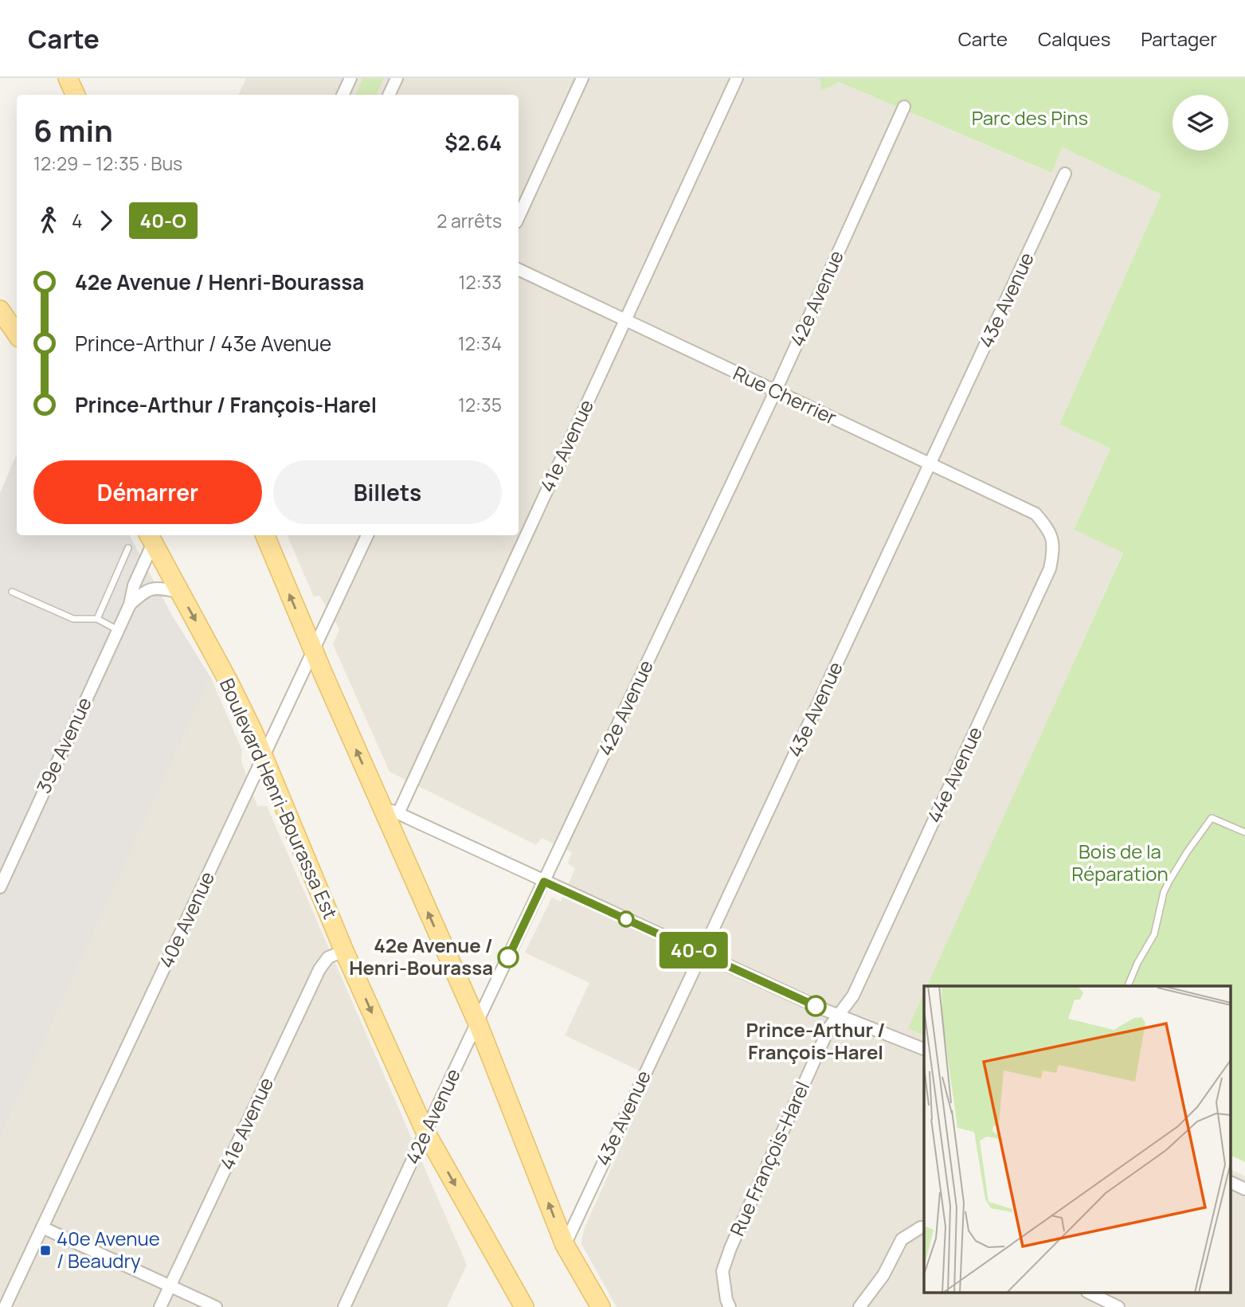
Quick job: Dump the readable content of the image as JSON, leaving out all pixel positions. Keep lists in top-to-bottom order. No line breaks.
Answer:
{"streets":{"main road":["Boulevard Henri-Bourassa Est"],"street":["42e Avenue","43e Avenue","Rue Cherrier","41e Avenue","39e Avenue","44e Avenue","40e Avenue","Rue François-Harel"]},"crossings":[["42e Avenue","Rue Cherrier"],["42e Avenue","Boulevard Henri-Bourassa Est"],["43e Avenue","Rue Cherrier"],["Rue Cherrier","41e Avenue"],["Rue Cherrier","44e Avenue"],["41e Avenue","Boulevard Henri-Bourassa Est"],["39e Avenue","Boulevard Henri-Bourassa Est"],["44e Avenue","Rue François-Harel"],["Boulevard Henri-Bourassa Est","40e Avenue"]],"parks":["Parc des Pins","Bois de la Réparation"],"places":{"other":["42e Avenue / Henri-Bourassa","Prince-Arthur / François-Harel"],"transit":["40e Avenue / Beaudry"]},"lines":["bus line 40-O"],"page":{"header":"Carte","nav":["Carte","Calques","Partager"],"on_map":"40-O","heading":["6 min","12:29 – 12:35 · Bus","$2.64"],"legs":["4","40-O","2 arrêts"],"list":[{"name":"42e Avenue / Henri-Bourassa","value":"12:33"},{"name":"Prince-Arthur / 43e Avenue","value":"12:34"},{"name":"Prince-Arthur / François-Harel","value":"12:35"}],"buttons":["Démarrer","Billets"]}}
